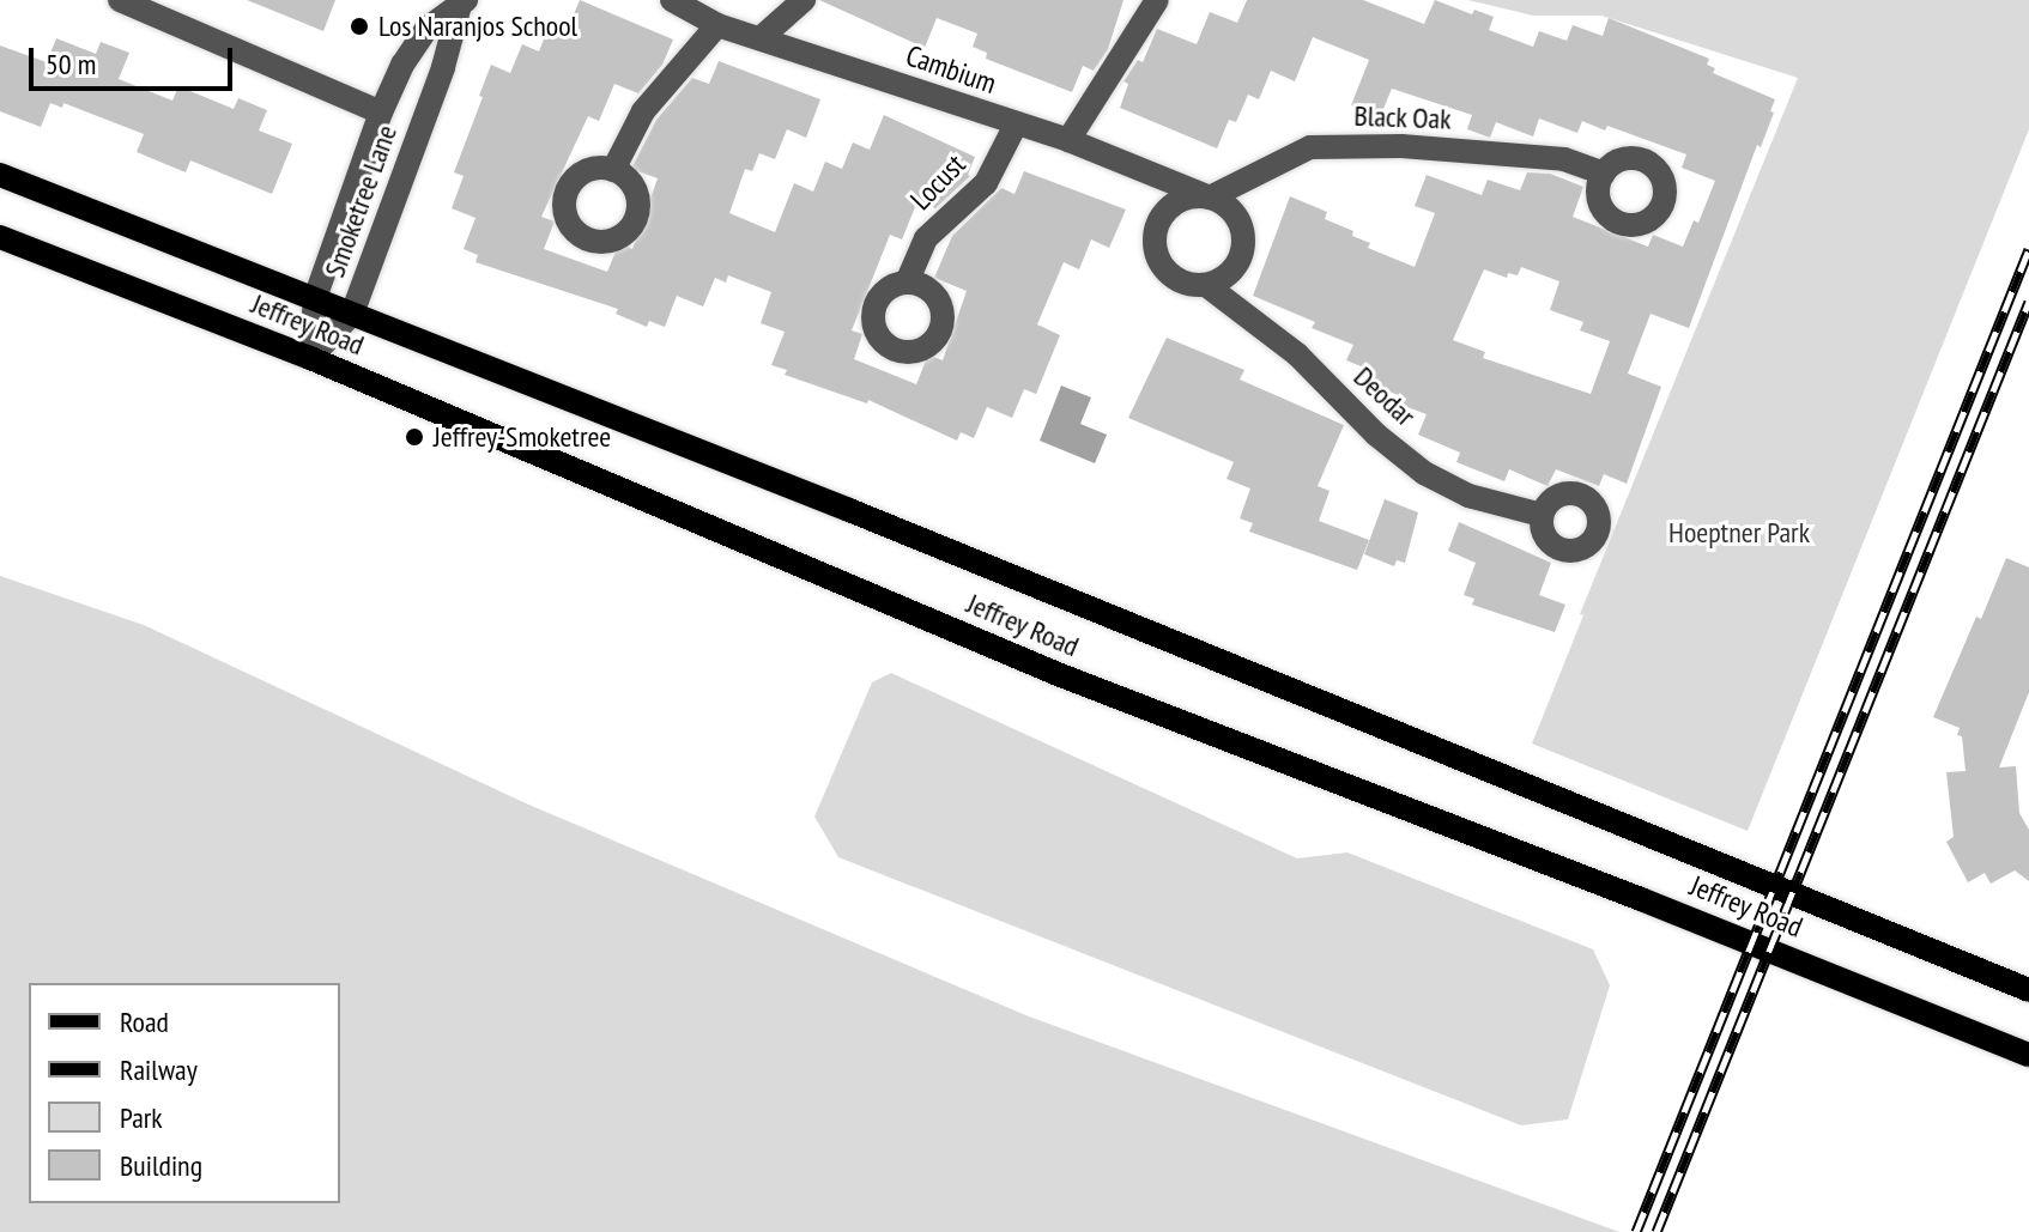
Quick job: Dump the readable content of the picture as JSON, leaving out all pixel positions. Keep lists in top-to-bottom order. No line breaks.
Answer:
{"streets":{"main road":["Jeffrey Road"],"street":["Cambium","Black Oak","Locust","Smoketree Lane","Deodar"]},"crossings":[["Cambium","Black Oak"],["Cambium","Locust"],["Cambium","Deodar"],["Black Oak","Deodar"],["Smoketree Lane","Jeffrey Road"]],"parks":["Hoeptner Park"],"places":["Los Naranjos School","Jeffrey-Smoketree"],"legend":["Road","Railway","Park","Building"],"scale_bar":"50 m"}
